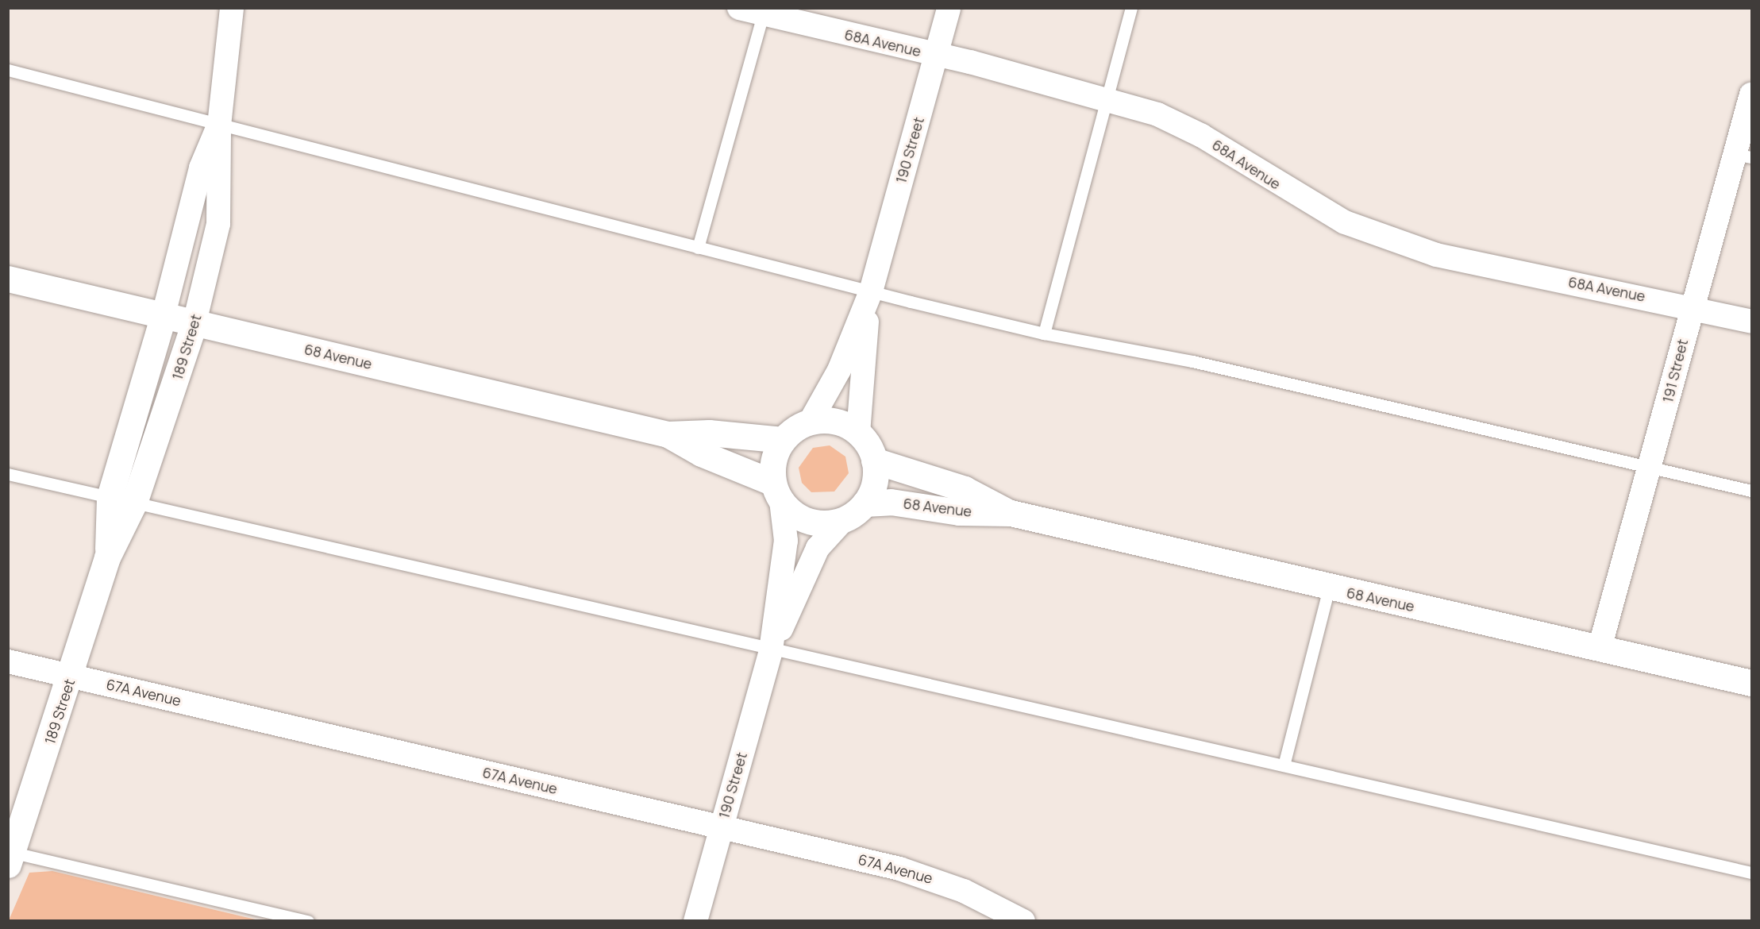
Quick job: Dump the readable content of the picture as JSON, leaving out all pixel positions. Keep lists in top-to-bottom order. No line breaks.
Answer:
{"streets":{"street":["68A Avenue","190 Street","189 Street","68 Avenue","191 Street","67A Avenue"]},"crossings":[["68A Avenue","190 Street"],["68A Avenue","191 Street"],["190 Street","68 Avenue"],["190 Street","67A Avenue"],["189 Street","68 Avenue"],["189 Street","67A Avenue"],["68 Avenue","191 Street"]]}
